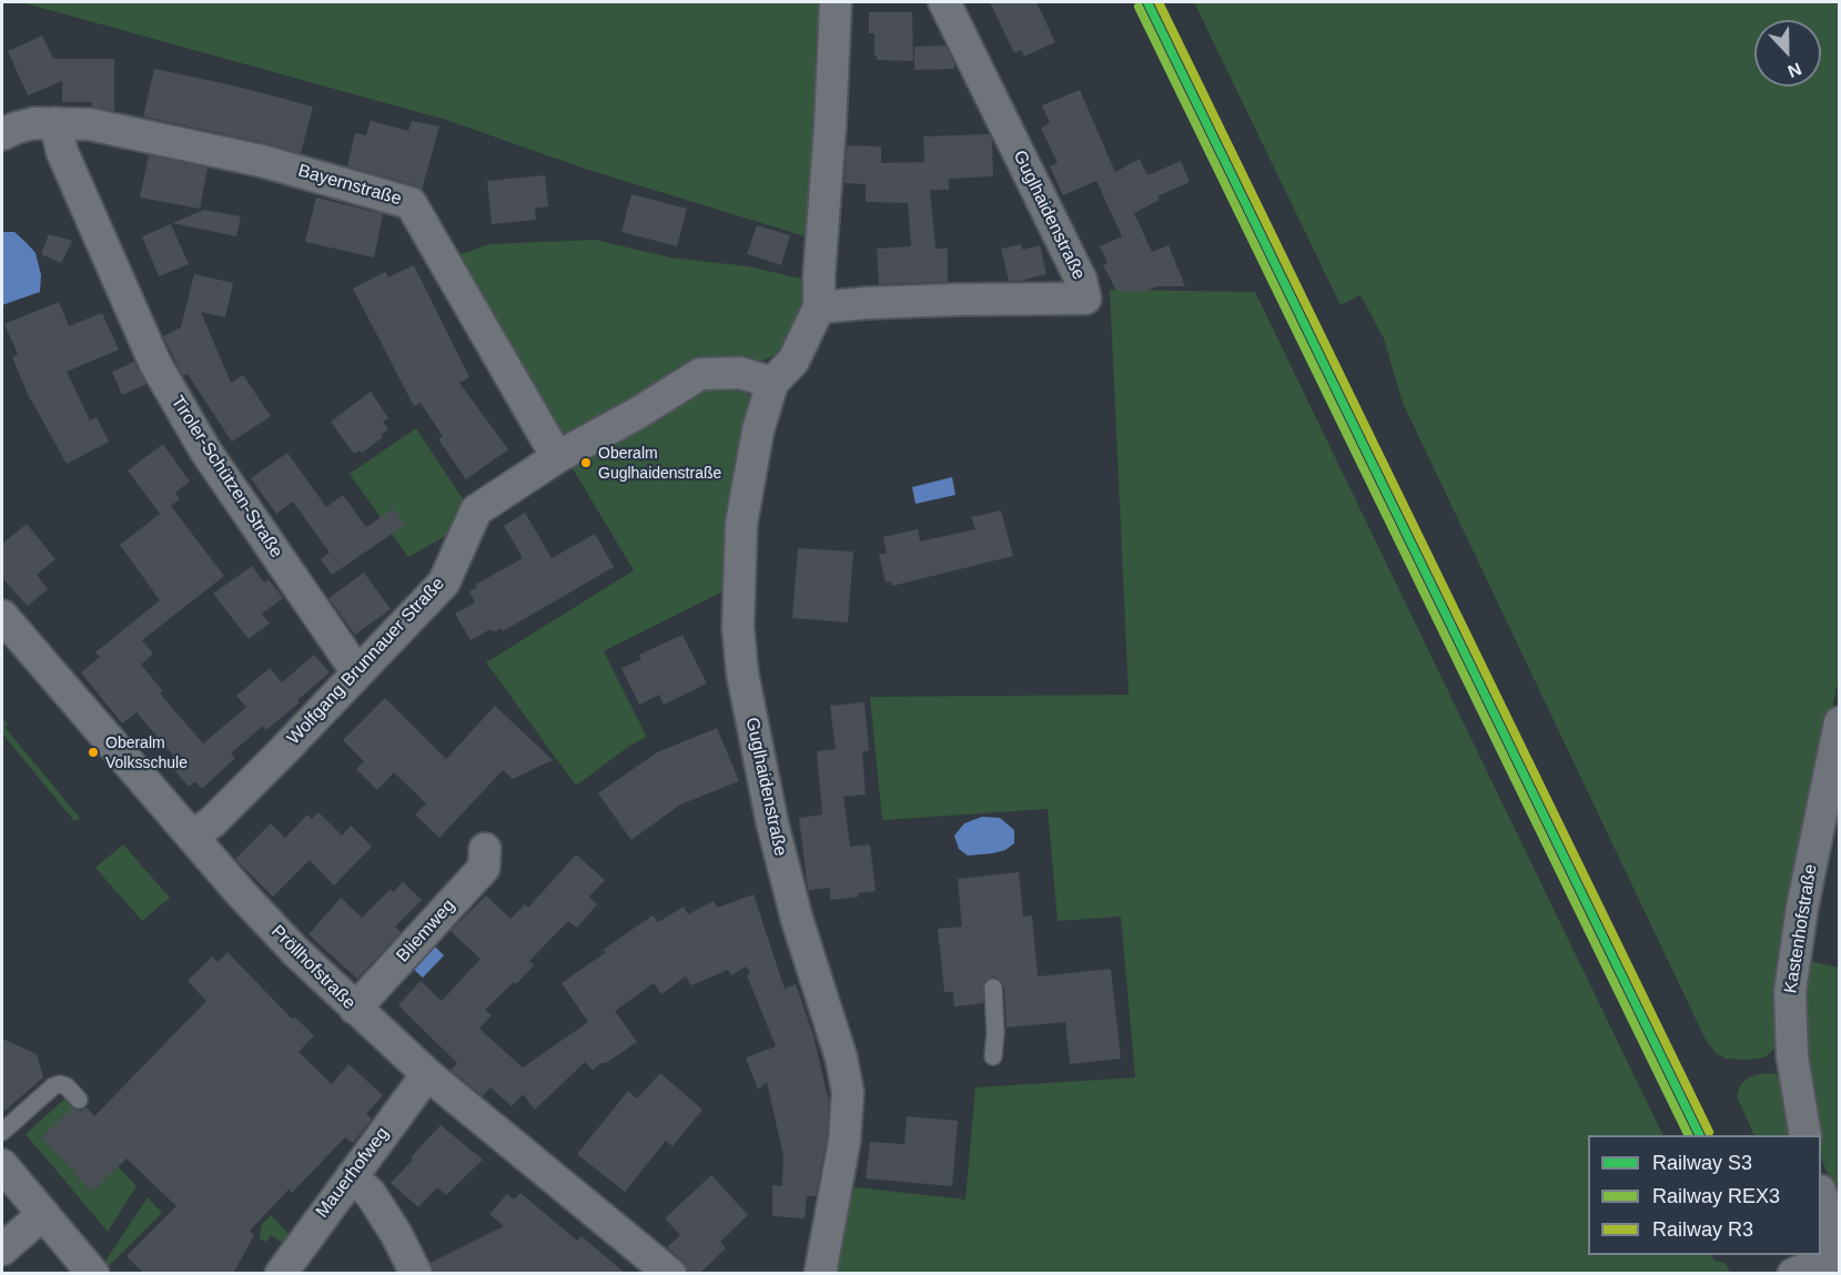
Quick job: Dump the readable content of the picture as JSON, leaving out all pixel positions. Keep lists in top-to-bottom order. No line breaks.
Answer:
{"streets":{"street":["Bayernstraße","Guglhaidenstraße","Tiroler-Schützen-Straße","Wolfgang Brunnauer Straße","Kastenhofstraße","Bliemweg","Pröllhofstraße","Mauerhofweg"]},"crossings":[["Bayernstraße","Tiroler-Schützen-Straße"],["Bayernstraße","Wolfgang Brunnauer Straße"],["Guglhaidenstraße","Wolfgang Brunnauer Straße"],["Tiroler-Schützen-Straße","Wolfgang Brunnauer Straße"],["Wolfgang Brunnauer Straße","Pröllhofstraße"],["Bliemweg","Pröllhofstraße"],["Pröllhofstraße","Mauerhofweg"]],"places":["Oberalm Guglhaidenstraße","Oberalm Volksschule"],"lines":["rail line S3","rail line R3","rail line REX3"],"legend":["Railway S3","Railway REX3","Railway R3"],"north":"bottom"}
